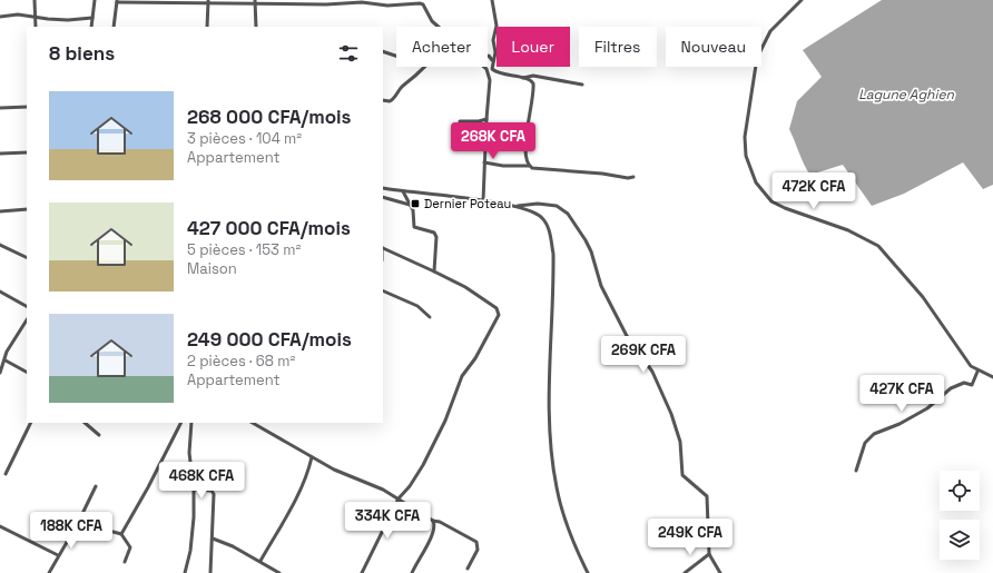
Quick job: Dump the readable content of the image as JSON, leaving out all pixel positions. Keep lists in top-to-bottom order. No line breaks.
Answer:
{"water":["Lagune Aghien"],"places":{"transit":["Dernier Poteau"]},"page":{"chip":["Acheter","Louer","Filtres","Nouveau"],"heading":"8 biens","list":[{"name":"268 000 CFA/mois","note":"3 pièces · 104 m² · Appartement"},{"name":"427 000 CFA/mois","note":"5 pièces · 153 m² · Maison"},{"name":"249 000 CFA/mois","note":"2 pièces · 68 m² · Appartement"}],"price":["268K CFA","472K CFA","269K CFA","427K CFA","468K CFA","334K CFA","188K CFA","249K CFA"]}}
